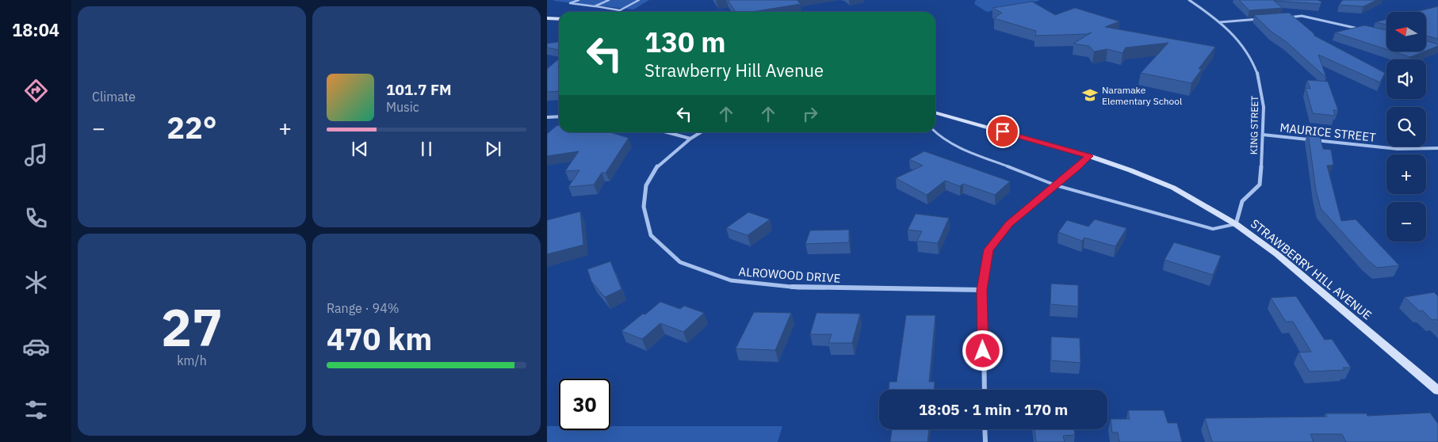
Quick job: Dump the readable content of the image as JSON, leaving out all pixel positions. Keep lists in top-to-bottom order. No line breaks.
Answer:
{"streets":{"main road":["STRAWBERRY HILL AVENUE"],"street":["KING STREET","MAURICE STREET","ALROWOOD DRIVE"]},"crossings":[["KING STREET","MAURICE STREET"],["KING STREET","STRAWBERRY HILL AVENUE"]],"places":{"school or university":["Naramake Elementary School"]},"north":"left","page":{"tabs":"18:04","tile":["Climate",["27","km/h"],["Range · 94%","470 km"]],"map_buttons":["+","−"],"turn":["130 m","Strawberry Hill Avenue"],"song":["101.7 FM","Music"],"heat":["−","22°","+"],"limit":"30","trip":"18:05 · 1 min · 170 m"}}
